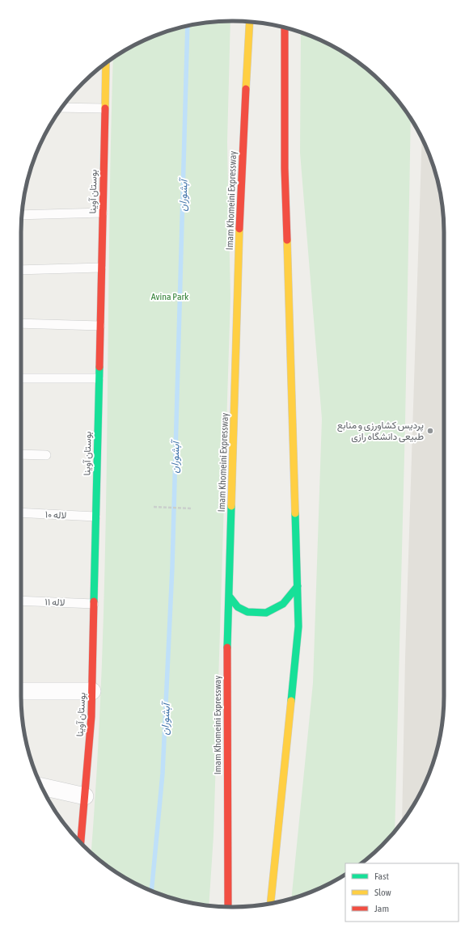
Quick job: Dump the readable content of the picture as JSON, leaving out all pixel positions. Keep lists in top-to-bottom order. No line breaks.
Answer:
{"streets":{"main road":["بوستان آوینا","Imam Khomeini Expressway"],"lane":["لاله ۱۰","لاله ۱۱"]},"crossings":[["بوستان آوینا","لاله ۱۰"],["بوستان آوینا","لاله ۱۱"]],"water":["آبشوران"],"parks":["Avina Park"],"places":["پردیس کشاورزی و منابع طبیعی دانشگاه رازی"],"legend":["Fast","Slow","Jam"]}
